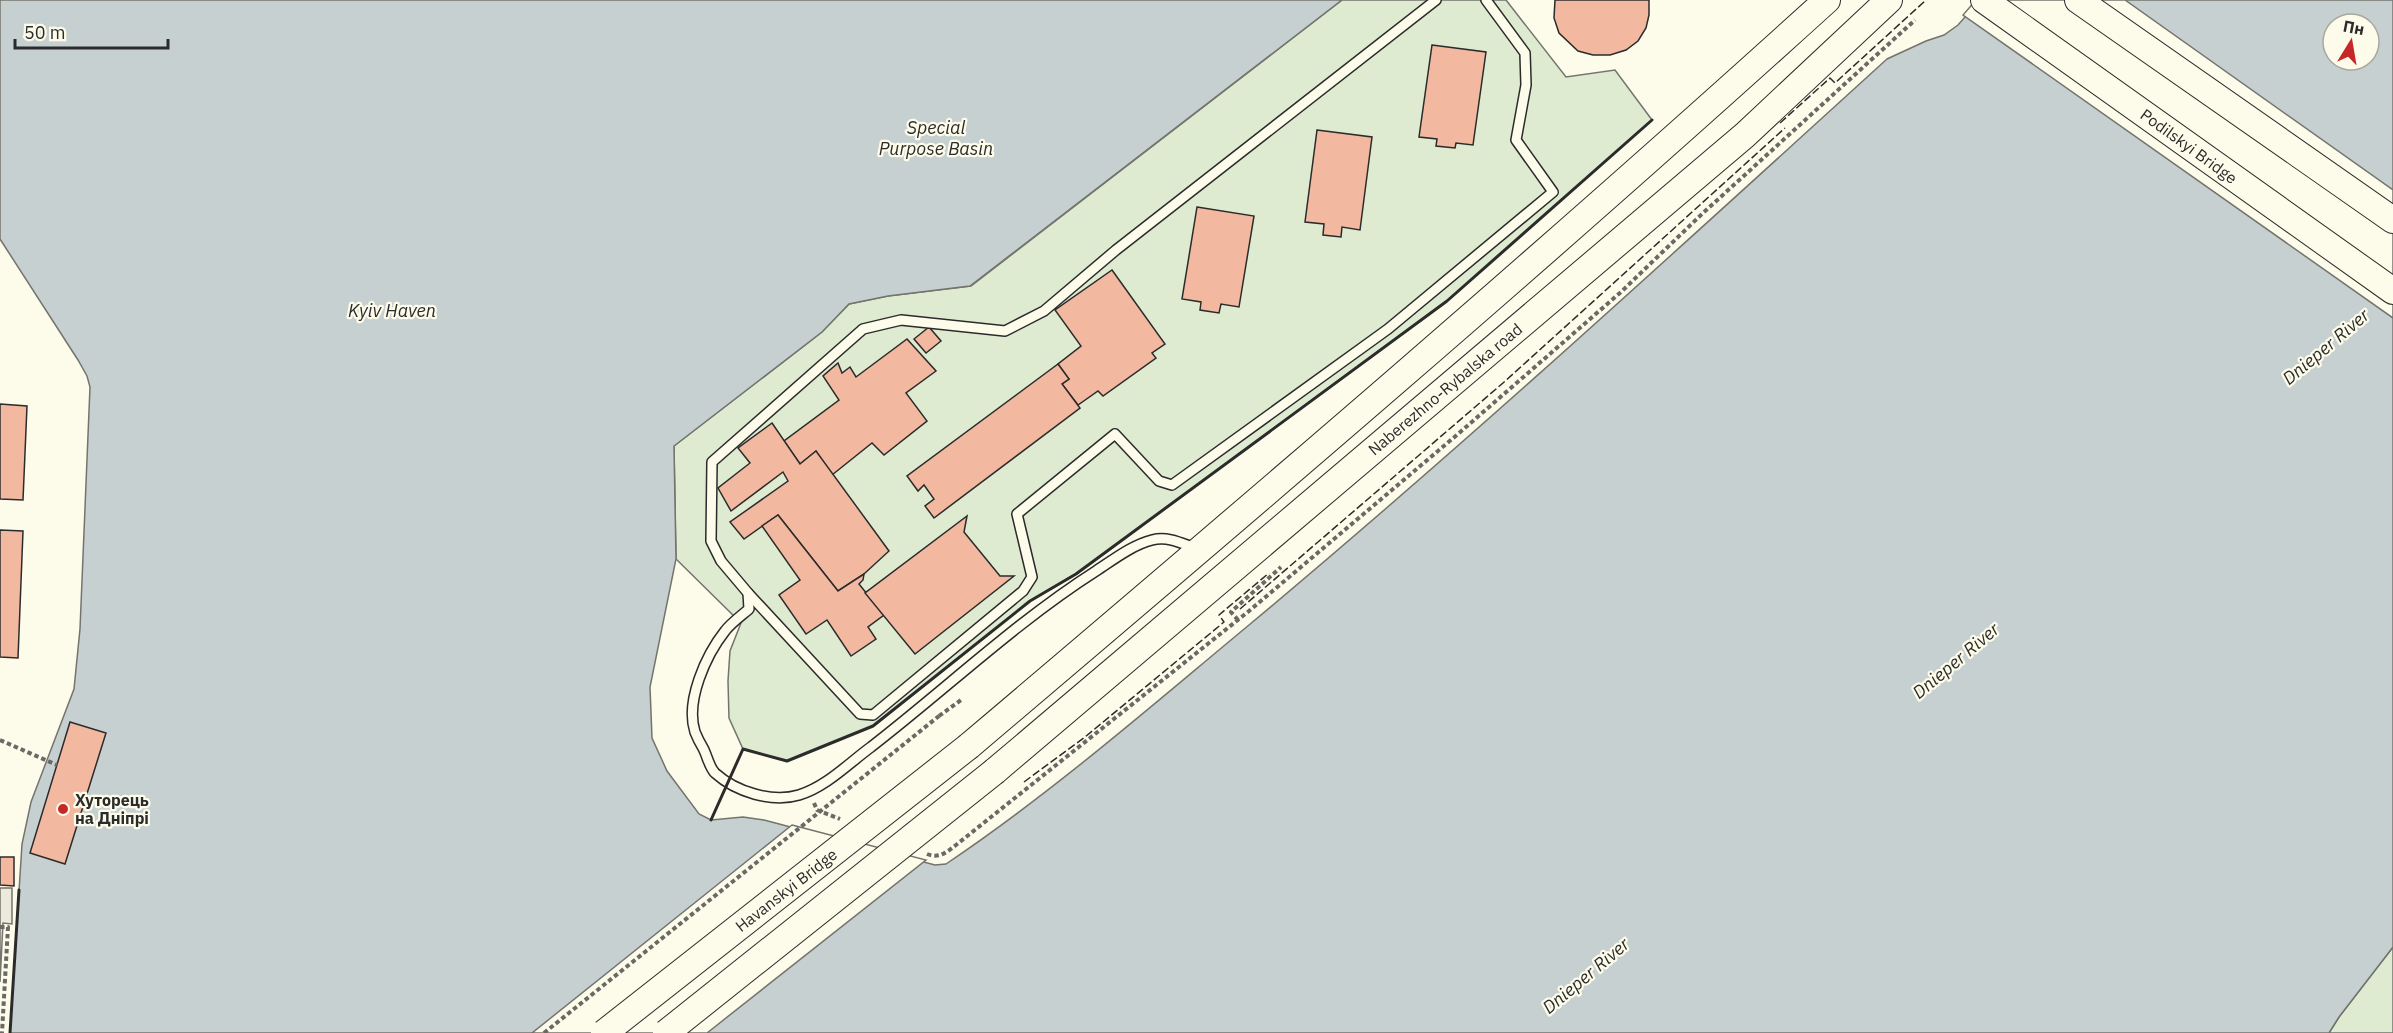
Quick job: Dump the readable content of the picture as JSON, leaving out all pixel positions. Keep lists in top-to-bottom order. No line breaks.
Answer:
{"streets":{"main road":["Podilskyi Bridge","Naberezhno-Rybalska road","Havanskyi Bridge"]},"water":["Special Purpose Basin","Kyiv Haven","Dnieper River"],"places":["Хуторець на Дніпрі"],"scale_bar":"50 m","north":"top"}
